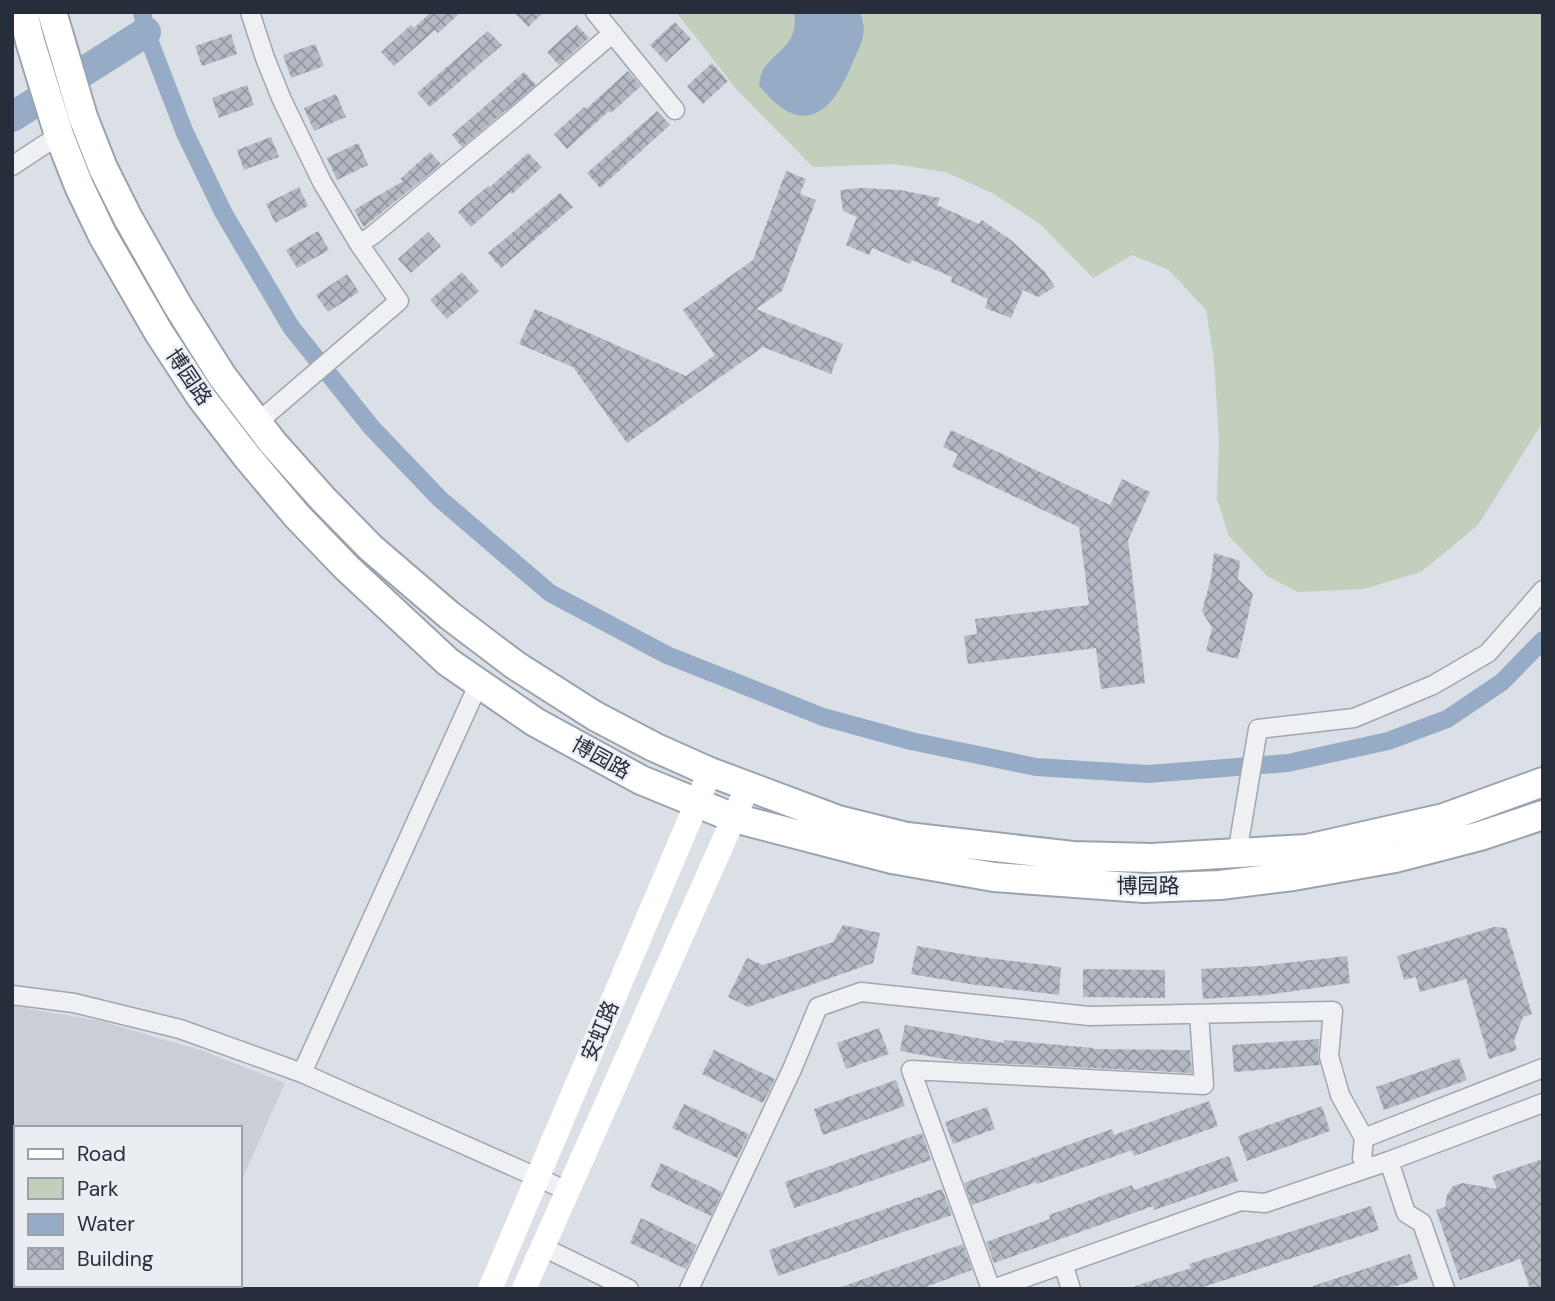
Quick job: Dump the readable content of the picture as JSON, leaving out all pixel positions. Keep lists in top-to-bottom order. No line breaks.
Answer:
{"streets":{"main road":["博园路","安虹路"]},"crossings":[["博园路","安虹路"]],"legend":["Road","Park","Water","Building"]}
